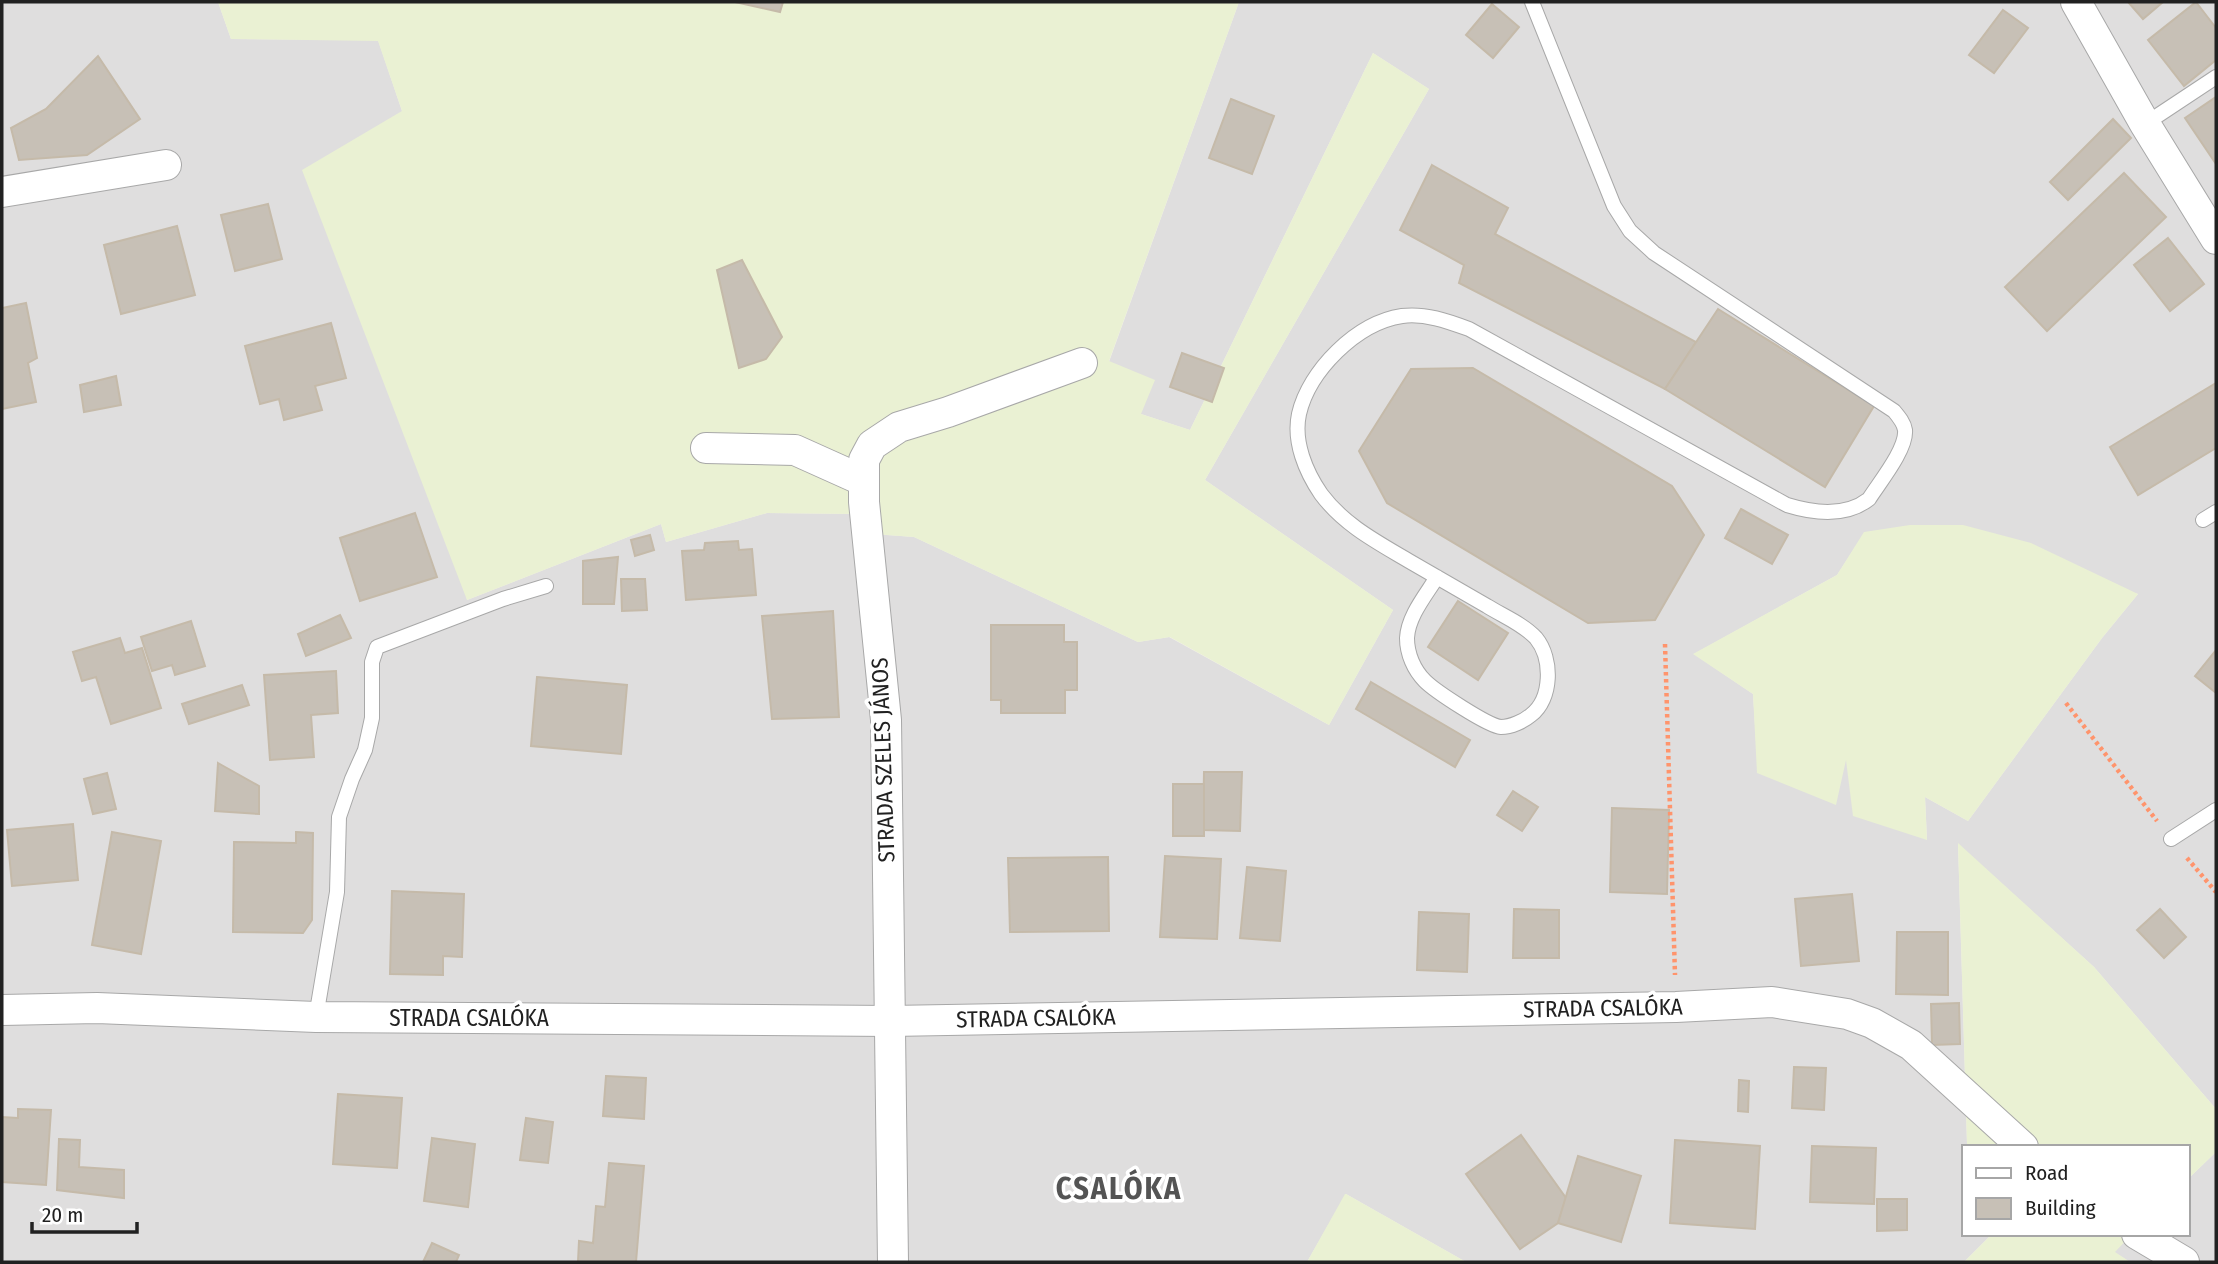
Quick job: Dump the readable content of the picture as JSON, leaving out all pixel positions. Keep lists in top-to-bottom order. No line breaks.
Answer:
{"streets":{"street":["STRADA SZELES JÁNOS","STRADA CSALÓKA"]},"crossings":[["STRADA SZELES JÁNOS","STRADA CSALÓKA"]],"districts":["CSALÓKA"],"legend":["Road","Building"],"scale_bar":"20 m"}
